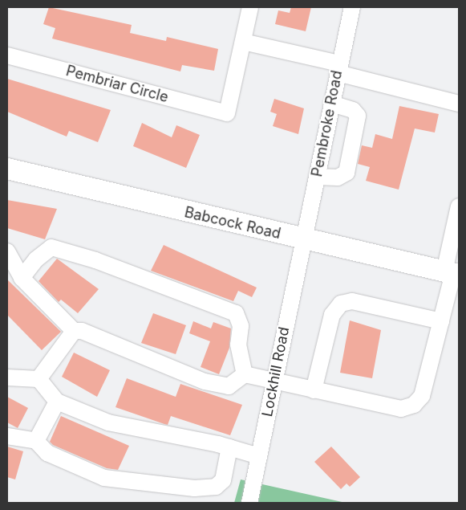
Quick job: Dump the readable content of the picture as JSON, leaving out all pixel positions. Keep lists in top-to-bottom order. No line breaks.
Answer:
{"streets":{"main road":["Babcock Road"],"street":["Pembriar Circle","Pembroke Road","Lockhill Road"]},"crossings":[["Pembroke Road","Babcock Road"],["Pembroke Road","Lockhill Road"],["Babcock Road","Lockhill Road"]]}
